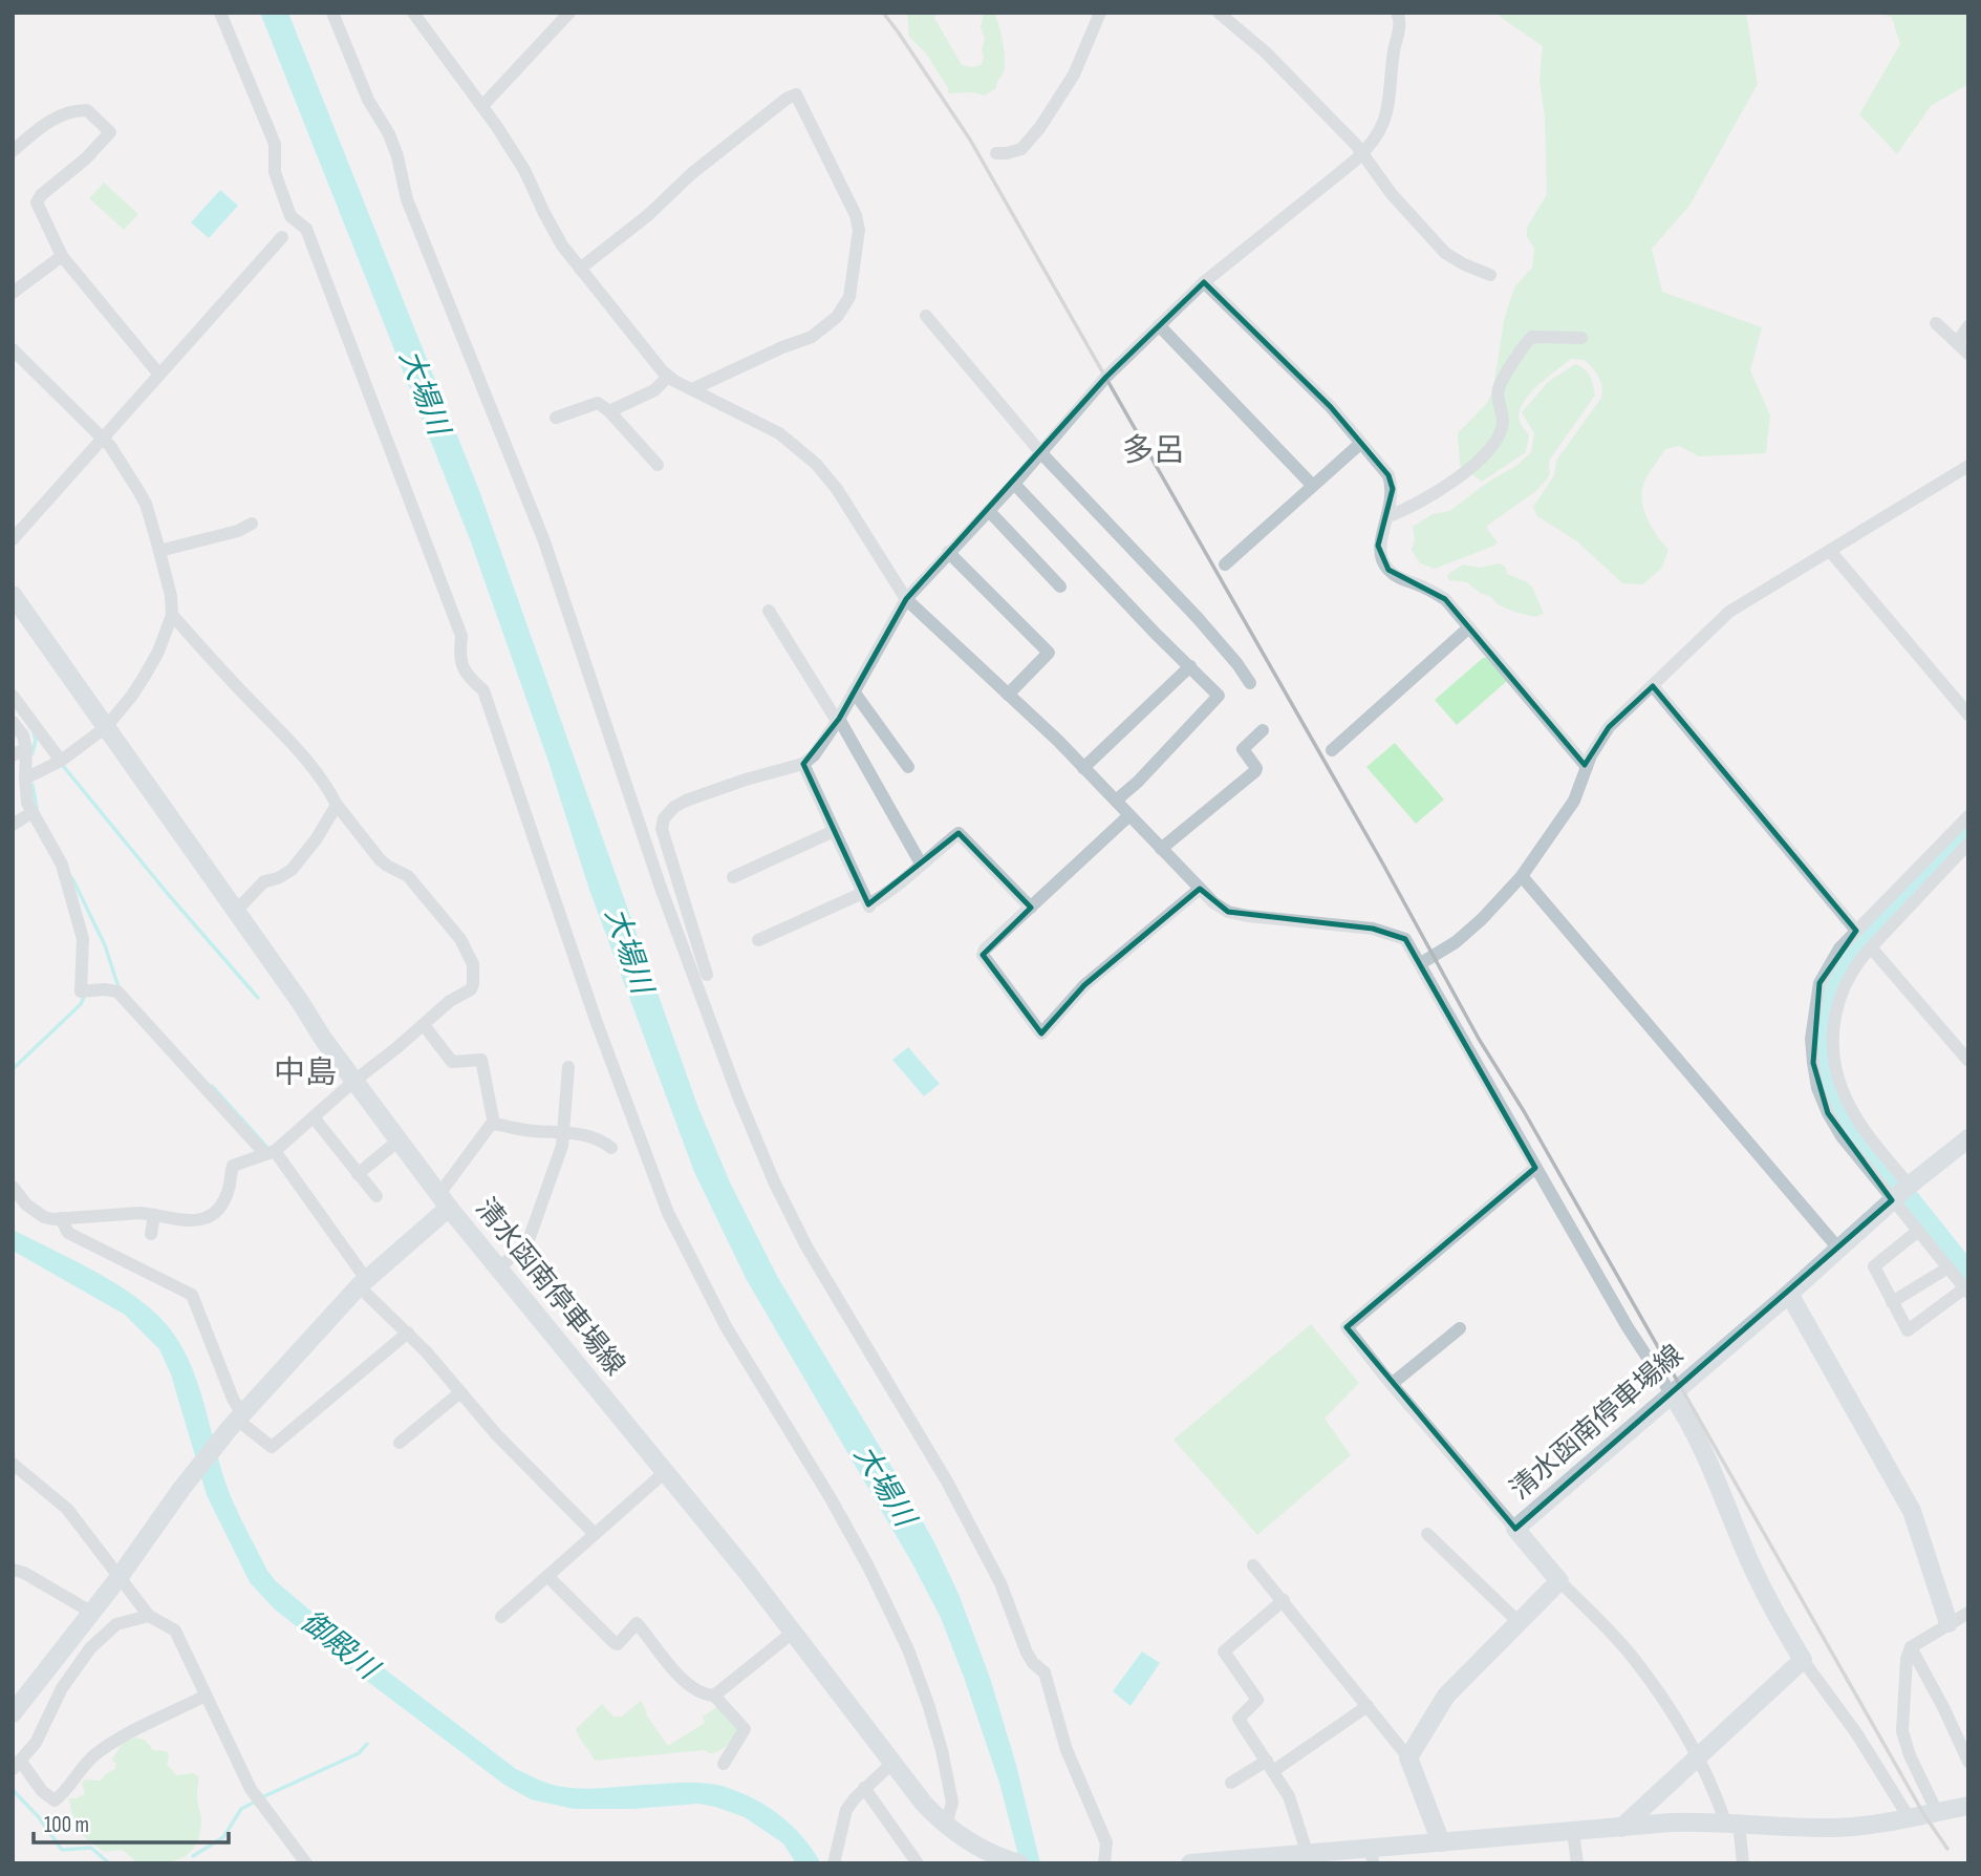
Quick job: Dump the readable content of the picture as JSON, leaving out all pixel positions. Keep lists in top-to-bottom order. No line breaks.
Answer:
{"streets":{"main road":["清水函南停車場線"]},"districts":["多呂","中島"],"water":["大場川","御殿川"],"scale_bar":"100 m"}
